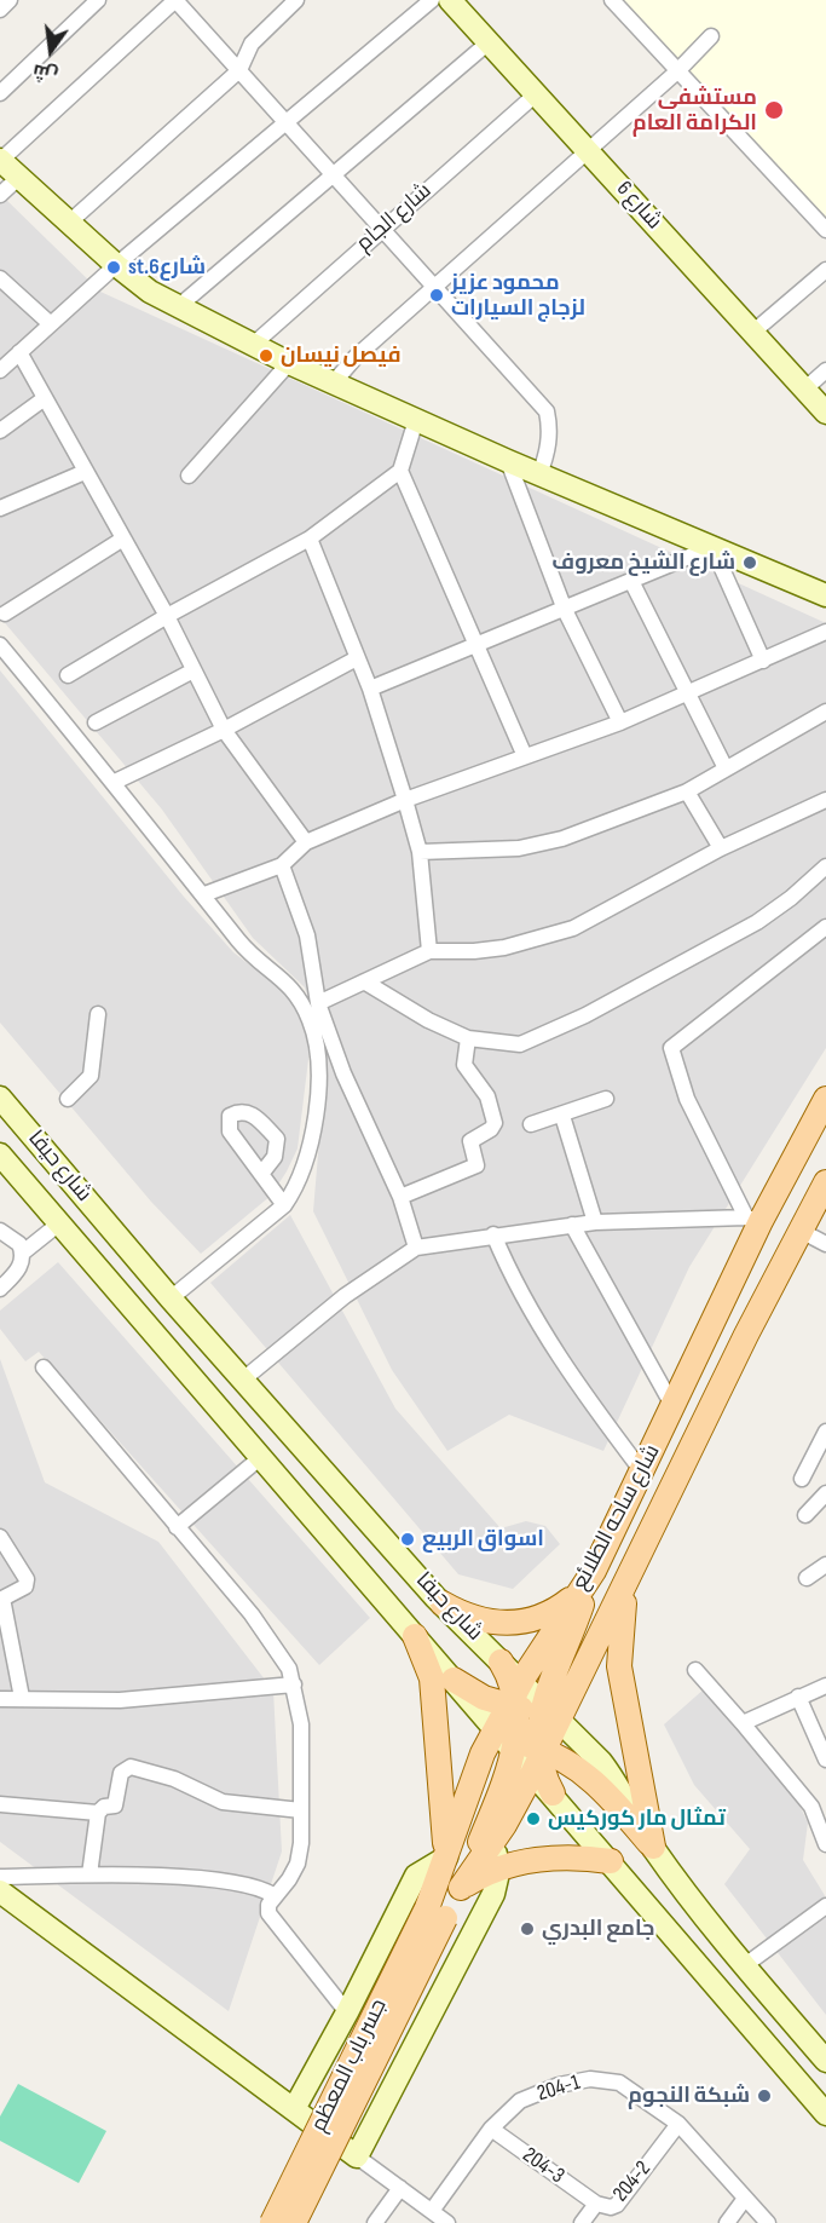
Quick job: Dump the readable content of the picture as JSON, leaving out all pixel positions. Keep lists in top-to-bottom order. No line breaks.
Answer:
{"streets":{"main road":["شارع ساحه الطلائع","جسر باب المعظم"],"street":["شارع 6","شارع الجام","شارع حيفا","204-1","204-3","204-2"]},"crossings":[["شارع 6","شارع الجام"],["شارع حيفا","شارع ساحه الطلائع"],["شارع ساحه الطلائع","جسر باب المعظم"],["204-1","204-3"],["204-1","204-2"],["204-3","204-2"]],"places":["مستشفى الكرامة العام","st.شارع6","محمود عزيز لزجاج السيارات","فيصل نيسان","شارع الشيخ معروف","اسواق الربيع","تمثال مار كوركيس","جامع البدري","شبكة النجوم"],"north":"bottom"}
